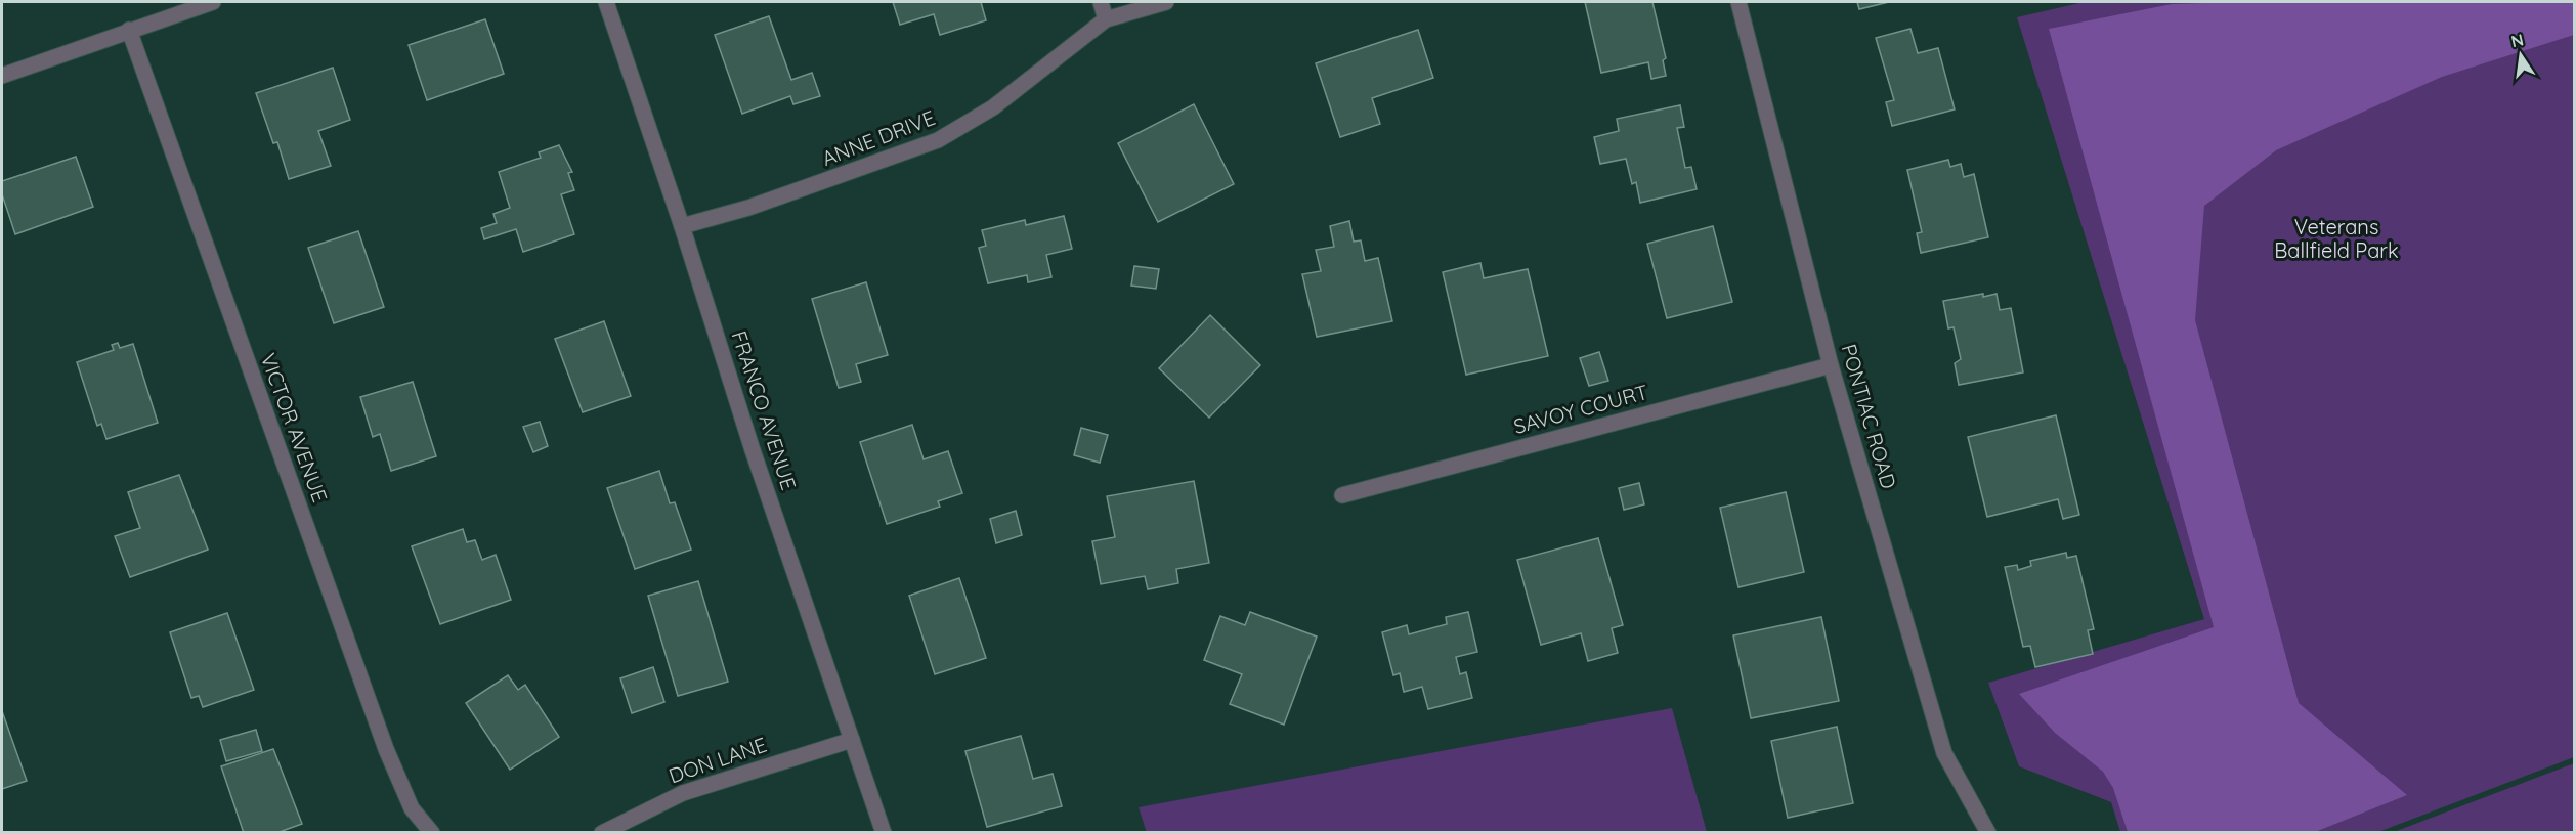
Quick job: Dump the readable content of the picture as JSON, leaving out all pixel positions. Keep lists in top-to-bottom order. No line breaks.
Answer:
{"streets":{"street":["ANNE DRIVE","SAVOY COURT","FRANCO AVENUE","PONTIAC ROAD","VICTOR AVENUE","DON LANE"]},"crossings":[["ANNE DRIVE","FRANCO AVENUE"],["SAVOY COURT","PONTIAC ROAD"],["FRANCO AVENUE","DON LANE"]],"parks":["Veterans Ballfield Park"],"north":"top"}
